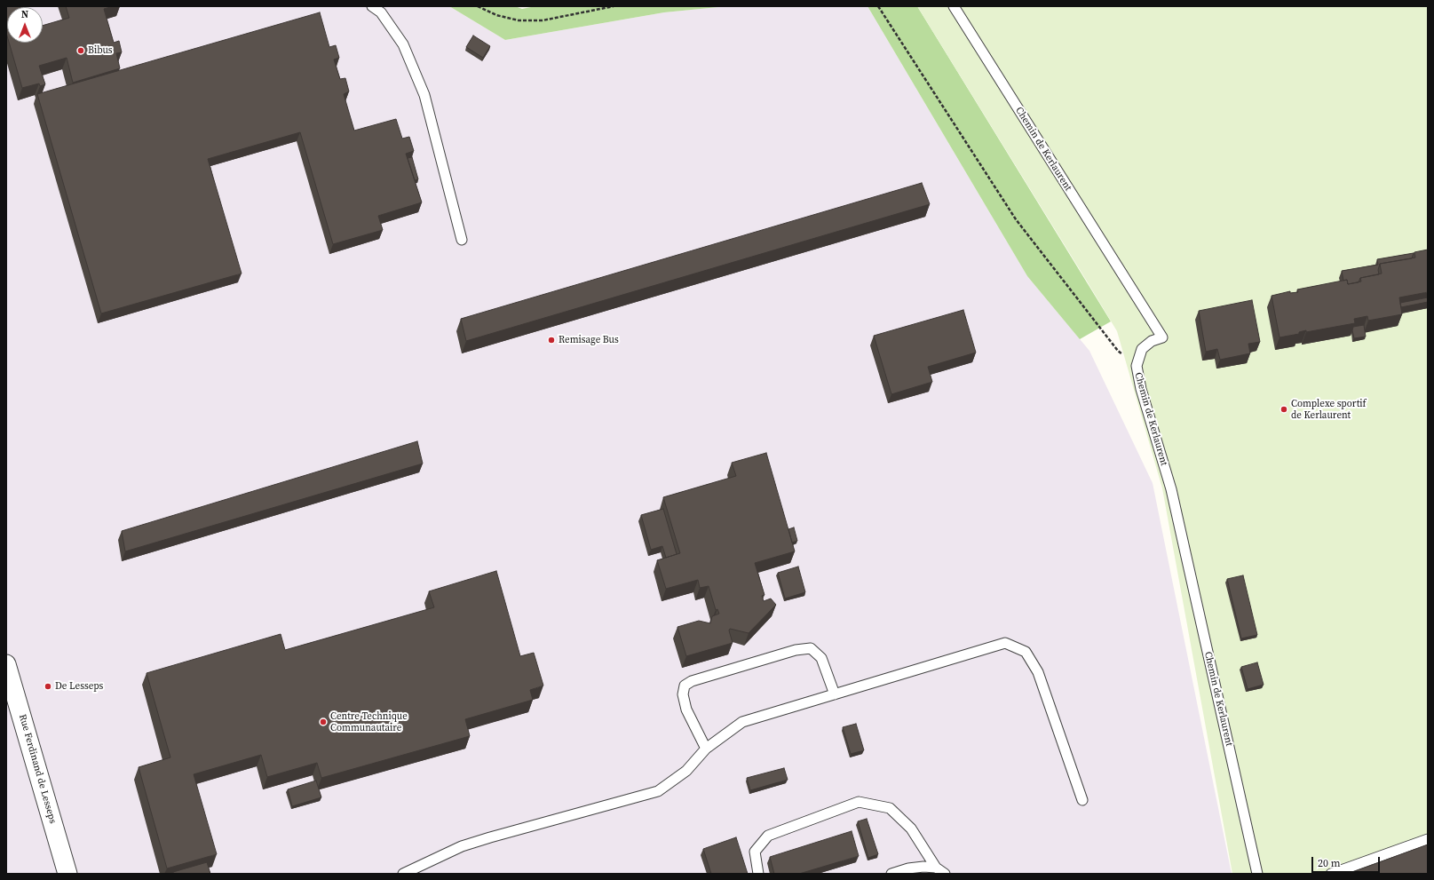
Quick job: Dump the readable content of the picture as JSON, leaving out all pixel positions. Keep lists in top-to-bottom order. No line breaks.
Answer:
{"streets":{"street":["Rue Ferdinand de Lesseps"],"lane":["Chemin de Kerlaurent"]},"places":["Bibus","Remisage Bus","Complexe sportif de Kerlaurent","De Lesseps","Centre Technique Communautaire"],"scale_bar":"20 m","north":"top"}
